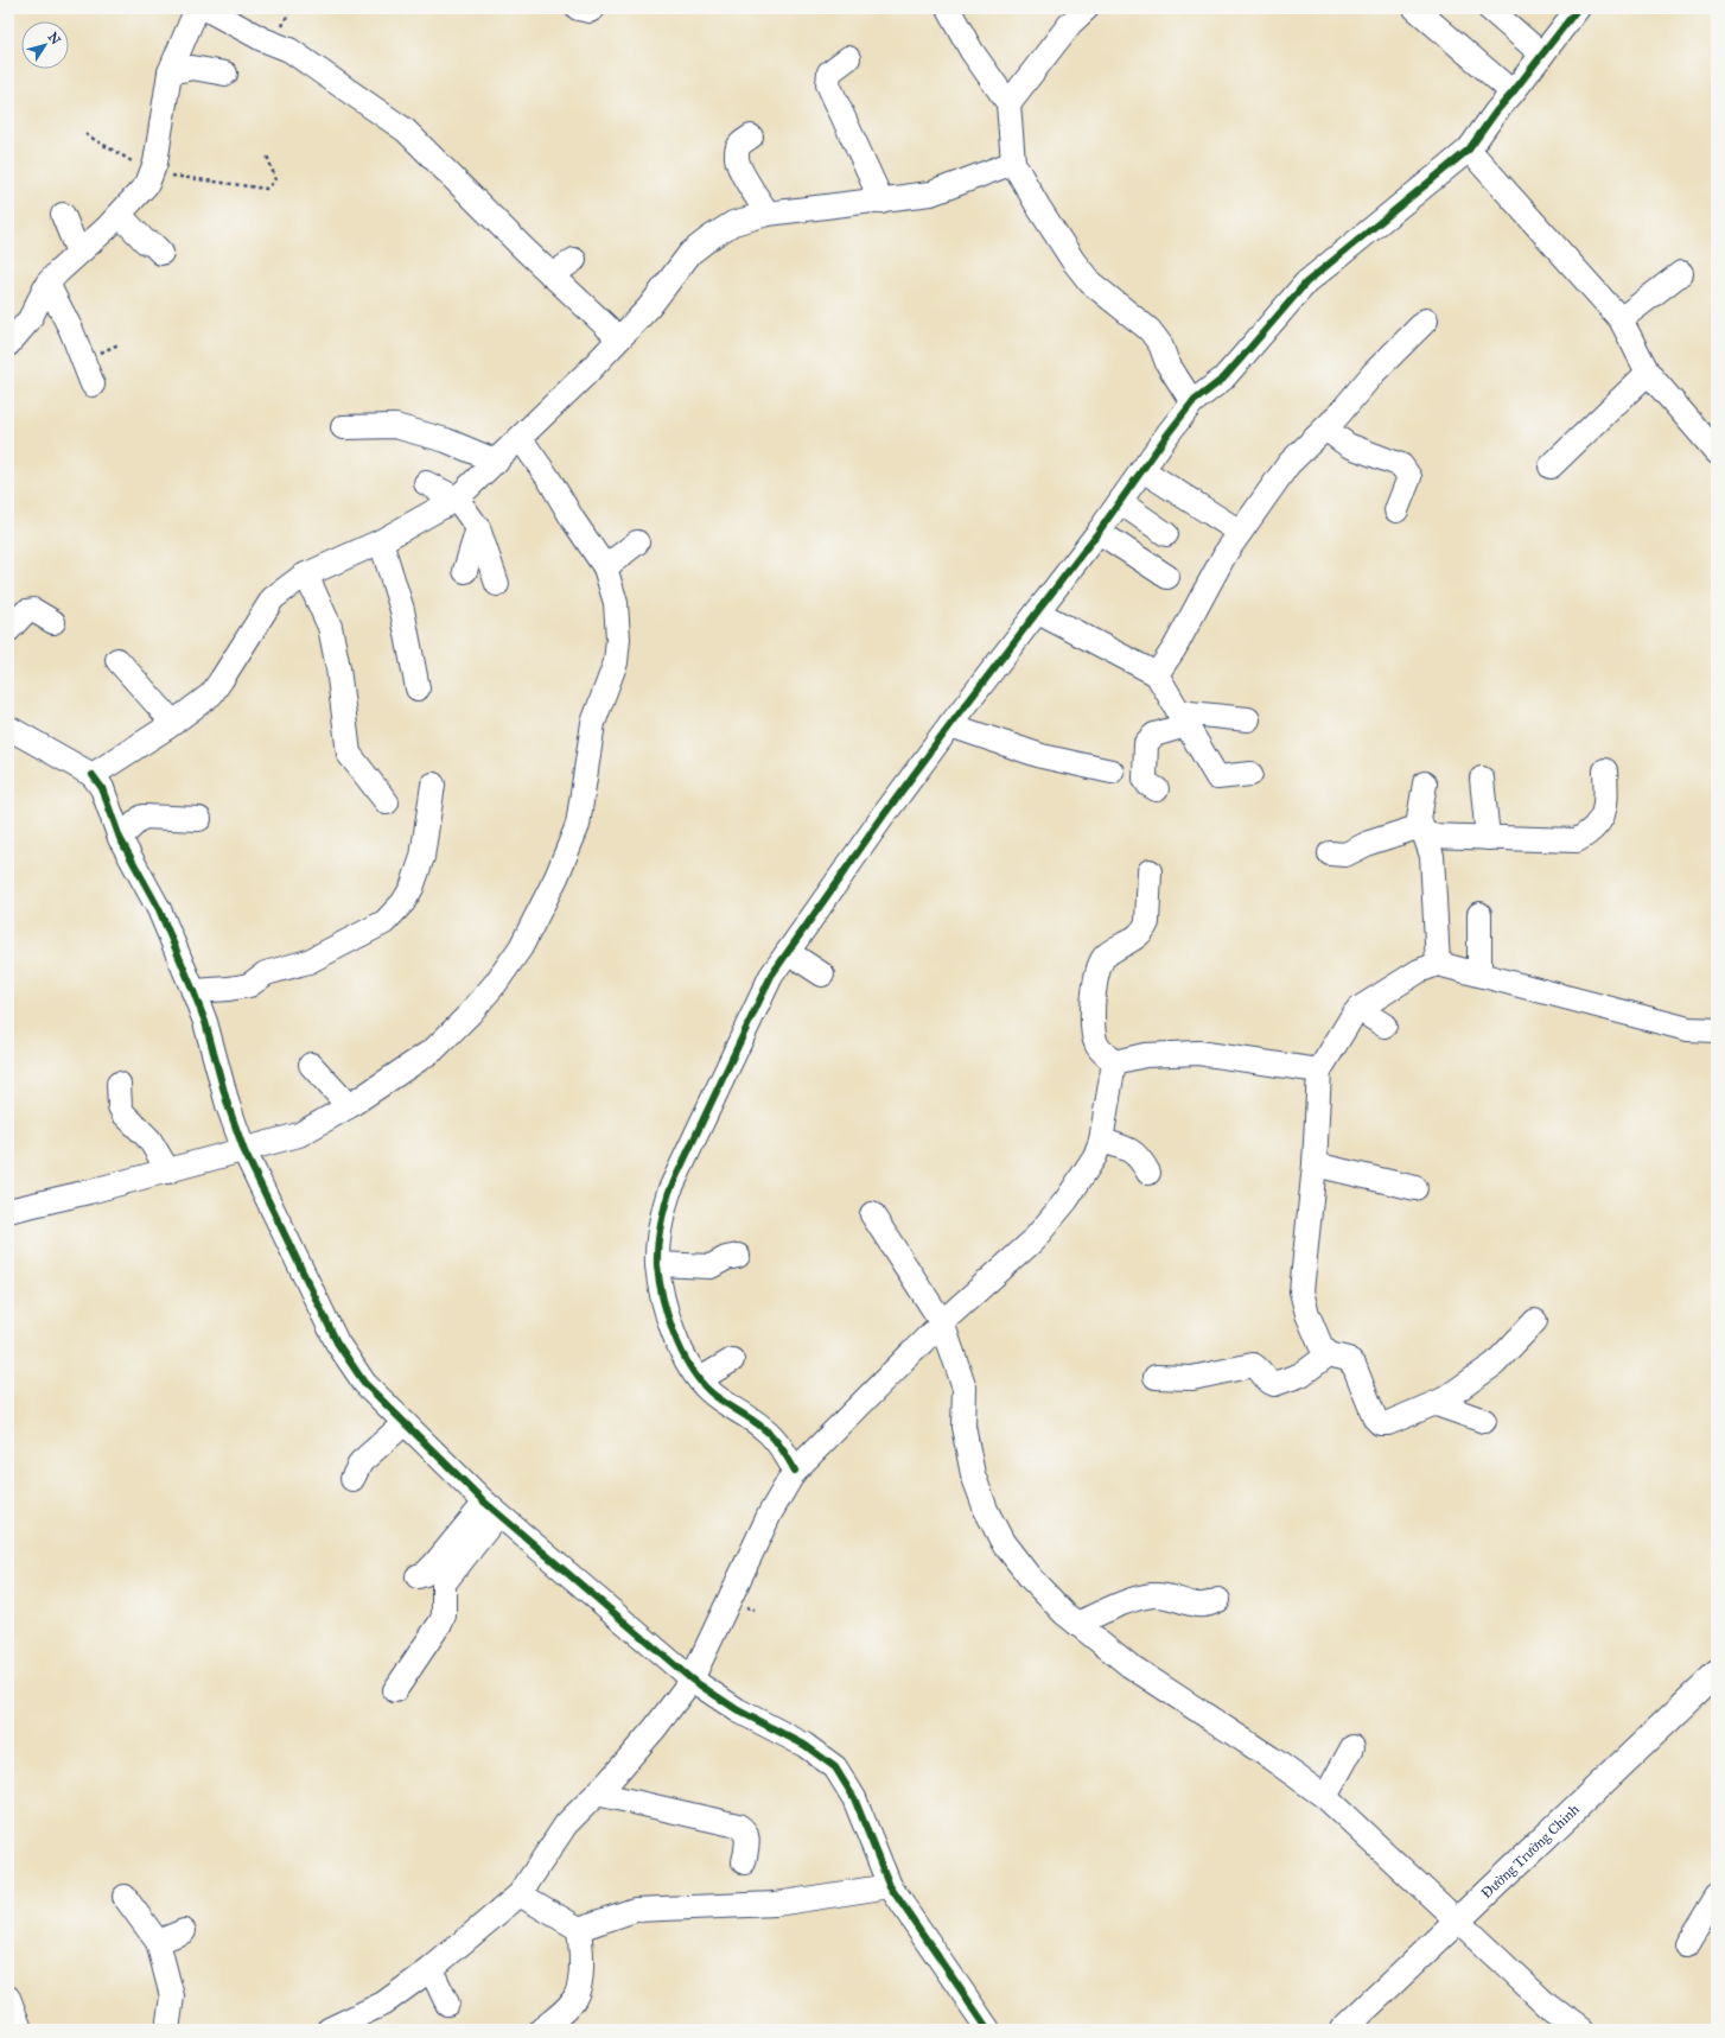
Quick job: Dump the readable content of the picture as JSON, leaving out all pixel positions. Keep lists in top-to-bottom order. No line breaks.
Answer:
{"streets":{"main road":["Đường Trường Chinh"]},"north":"top right"}
